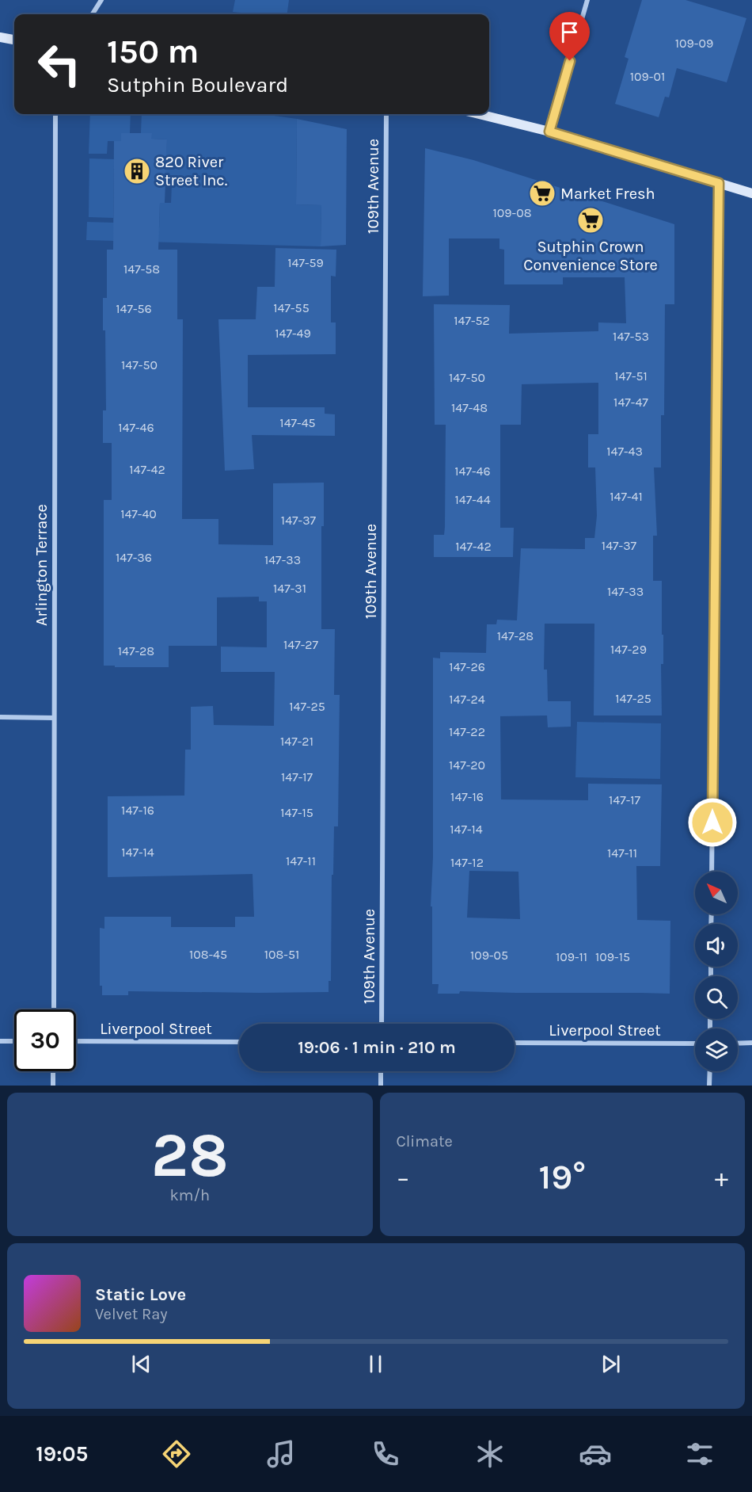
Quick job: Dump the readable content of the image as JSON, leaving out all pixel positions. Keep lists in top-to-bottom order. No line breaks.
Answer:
{"streets":{"street":["109th Avenue","Arlington Terrace","Liverpool Street"]},"places":{"building":["820 River Street Inc."],"supermarket":["Market Fresh","Sutphin Crown Convenience Store"]},"house_numbers":["109-09","109-01","109-08","147-59","147-58","147-55","147-56","147-52","147-49","147-53","147-50","147-51","147-50","147-47","147-48","147-45","147-46","147-43","147-42","147-46","147-41","147-44","147-40","147-37","147-37","147-42","147-36","147-33","147-31","147-33","147-28","147-27","147-29","147-28","147-26","147-25","147-24","147-25","147-22","147-21","147-20","147-17","147-16","147-17","147-16","147-15","147-14","147-14","147-11","147-11","147-12","108-45","108-51","109-05","109-11","109-15"],"north":"top left","page":{"turn":["150 m","Sutphin Boulevard"],"limit":"30","trip":"19:06 · 1 min · 210 m","tile":[["28","km/h"],"Climate"],"heat":["−","19°","+"],"song":["Static Love","Velvet Ray"],"tabs":"19:05"}}
